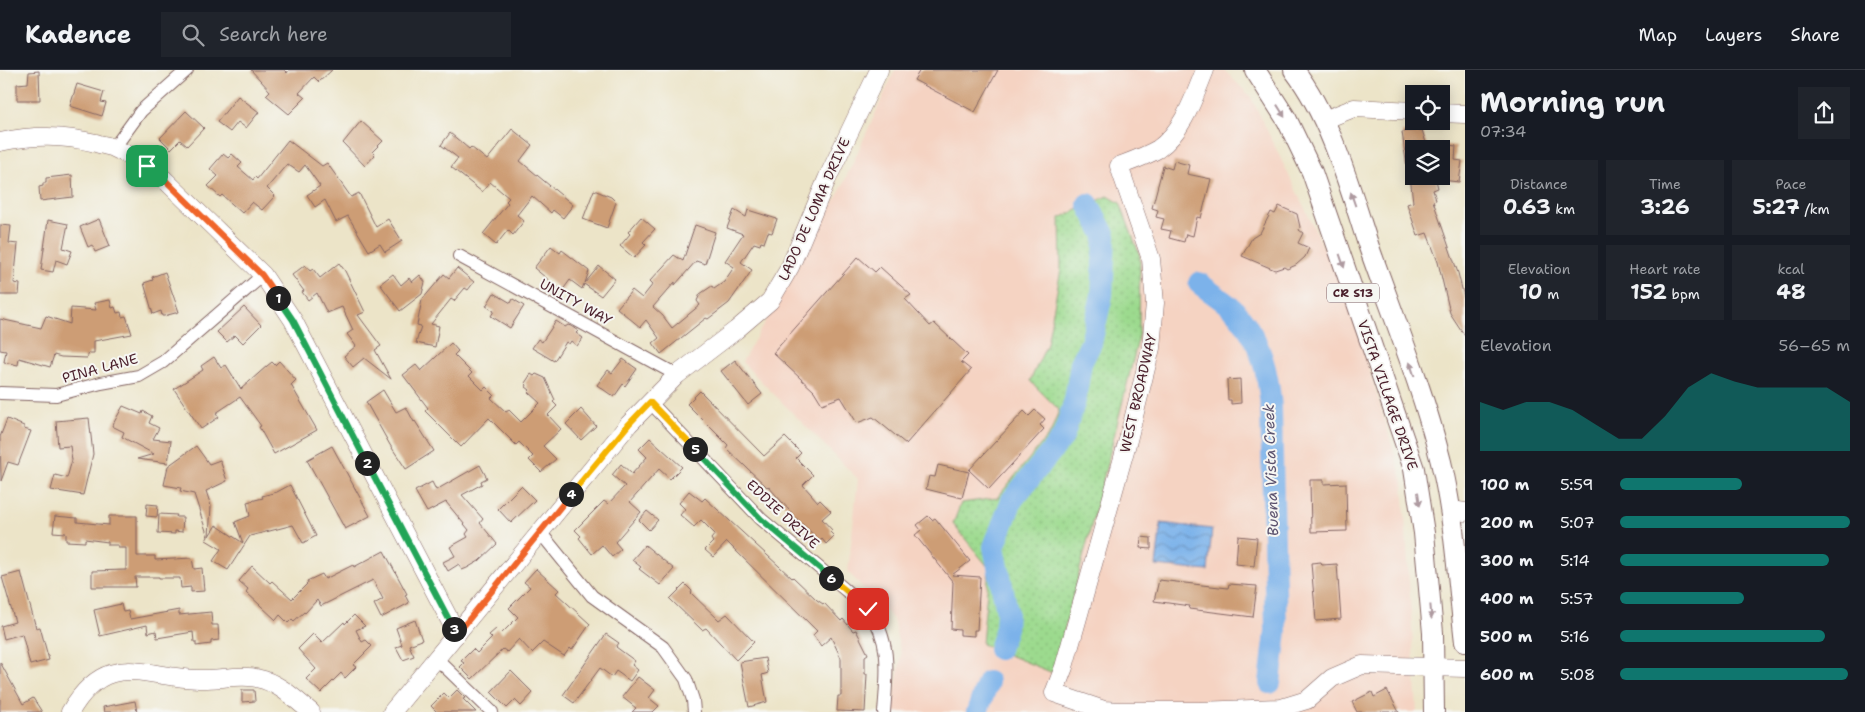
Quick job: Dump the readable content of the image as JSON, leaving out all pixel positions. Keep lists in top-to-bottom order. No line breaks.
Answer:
{"streets":{"main road":["CR S13","VISTA VILLAGE DRIVE"],"street":["LADO DE LOMA DRIVE","UNITY WAY","PINA LANE","WEST BROADWAY","EDDIE DRIVE"]},"crossings":[["LADO DE LOMA DRIVE","UNITY WAY"],["LADO DE LOMA DRIVE","EDDIE DRIVE"]],"water":["Buena Vista Creek"],"page":{"header":"Kadence","search":"Search here","nav":["Map","Layers","Share"],"heading":["Morning run","07:34"],"stats":[["Distance","0.63 km"],["Time","3:26"],["Pace","5:27 /km"],["Elevation","10 m"],["Heart rate","152 bpm"],["kcal","48"]],"pins":["1","5","2","4","6","3"],"chart":["Elevation","56–65 m"],"list":[{"name":"100 m","note":"5:59"},{"name":"200 m","note":"5:07"},{"name":"300 m","note":"5:14"},{"name":"400 m","note":"5:57"},{"name":"500 m","note":"5:16"},{"name":"600 m","note":"5:08"}]}}
